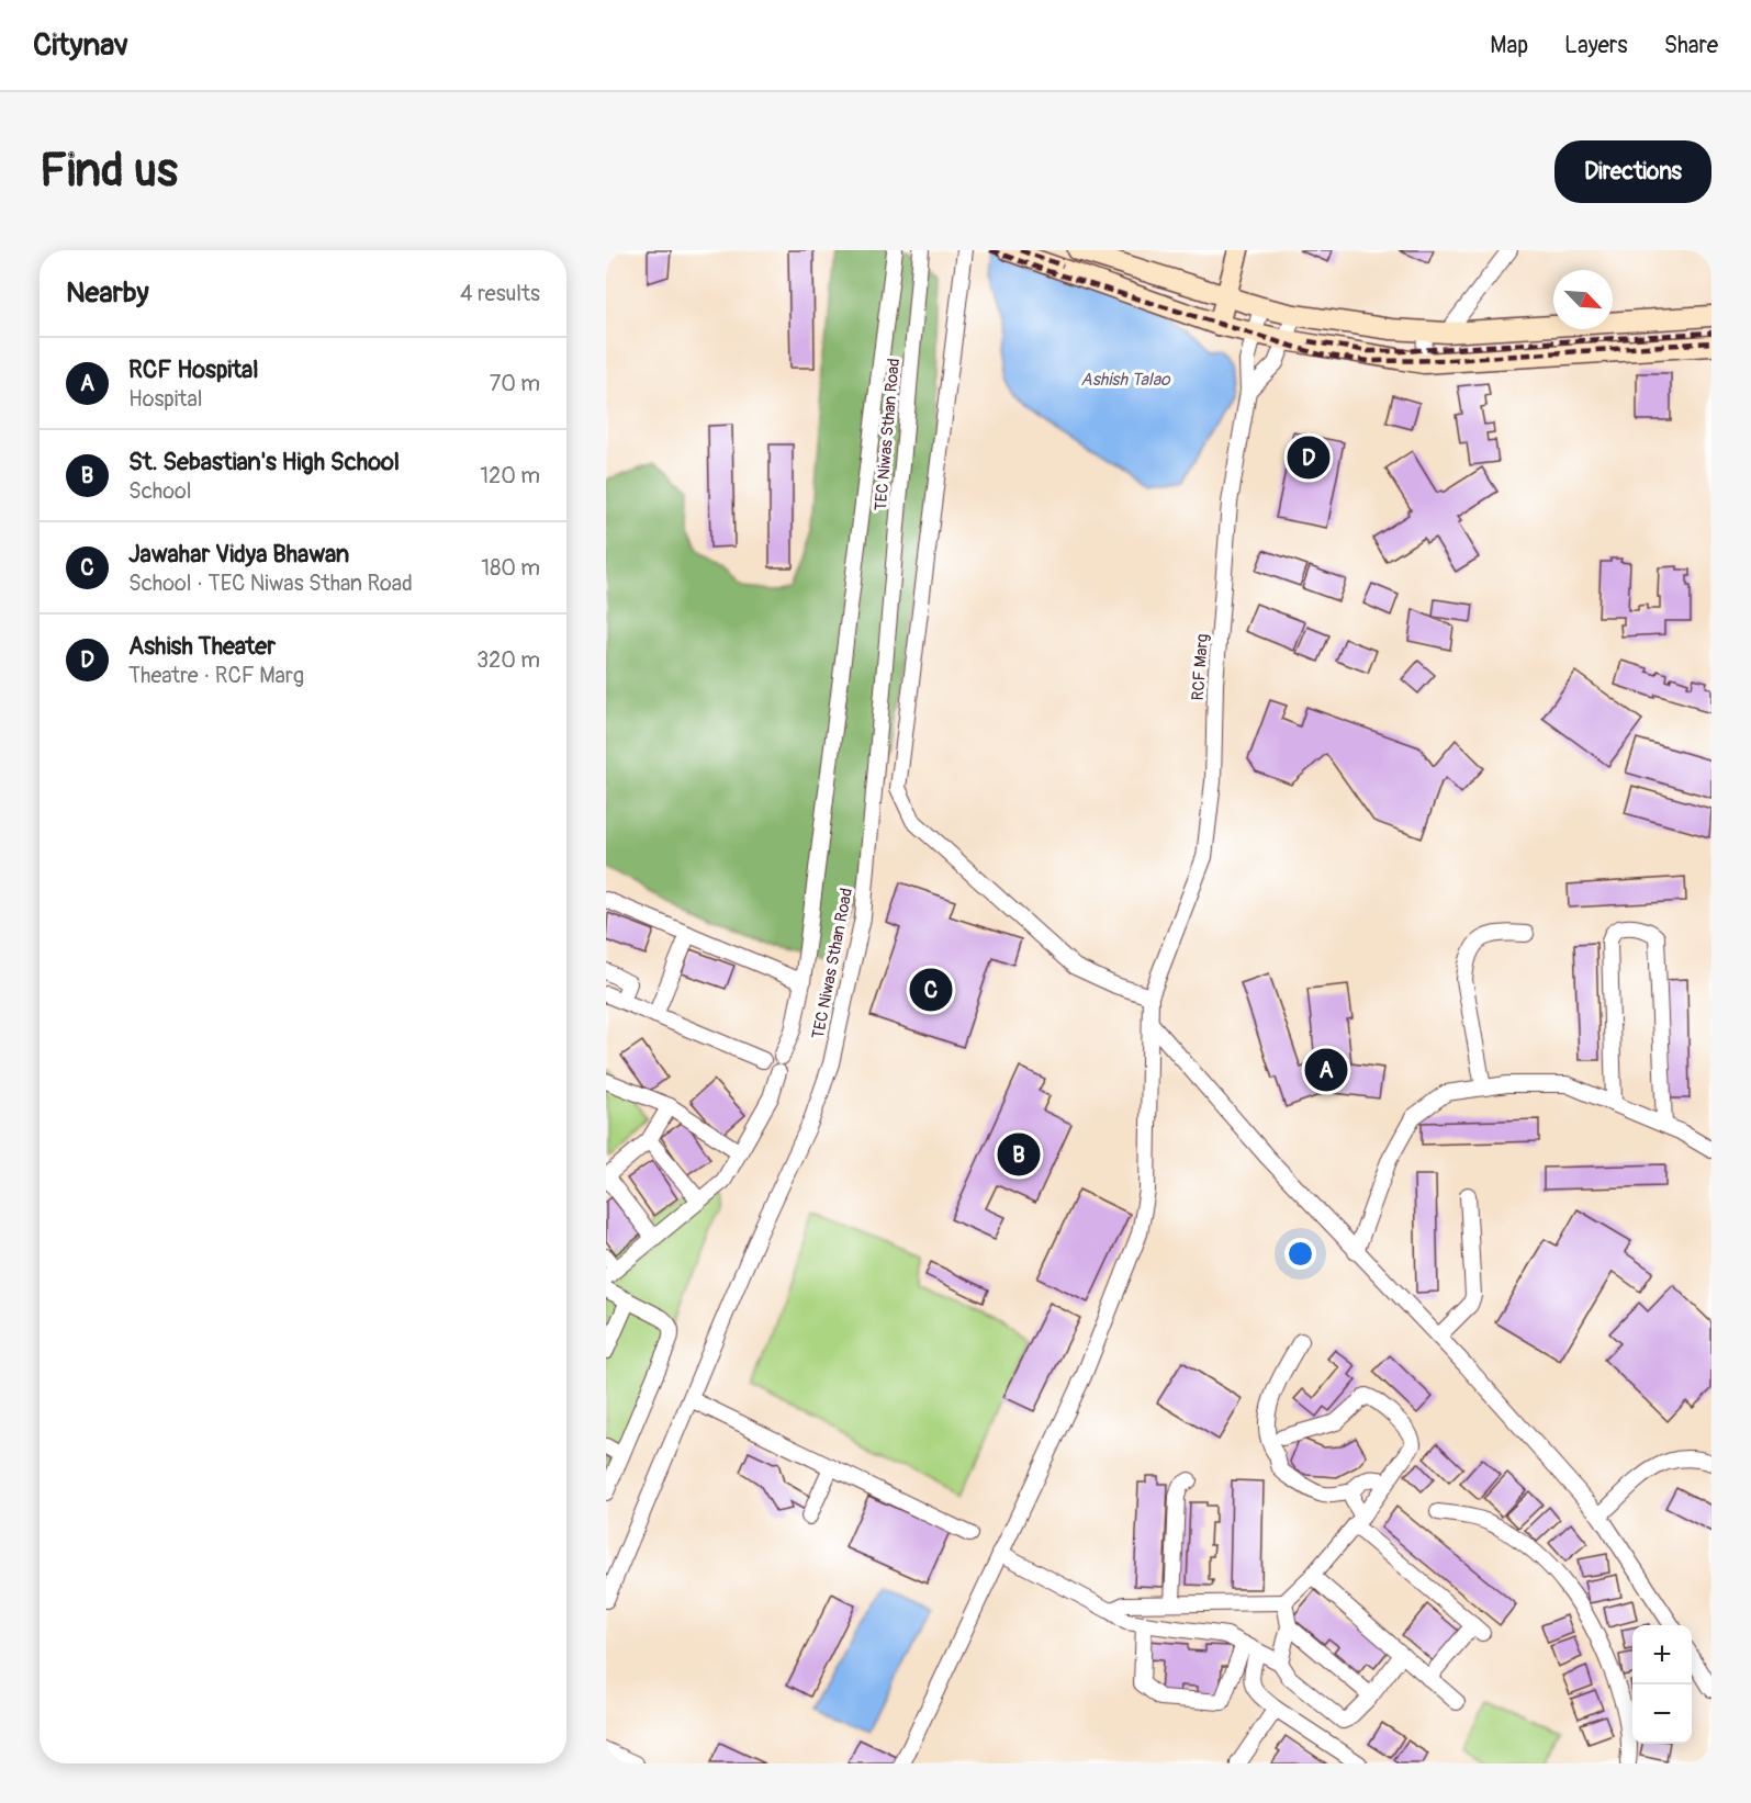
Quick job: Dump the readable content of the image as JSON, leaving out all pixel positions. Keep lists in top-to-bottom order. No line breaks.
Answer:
{"streets":{"street":["TEC Niwas Sthan Road","RCF Marg"]},"water":["Ashish Talao"],"north":"bottom right","page":{"header":"Citynav","nav":["Map","Layers","Share"],"buttons":"Directions","title":"Find us","heading":["Nearby","4 results"],"list":[{"mark":"A","name":"RCF Hospital","note":"Hospital","value":"70 m"},{"mark":"B","name":"St. Sebastian's High School","note":"School","value":"120 m"},{"mark":"C","name":"Jawahar Vidya Bhawan","note":"School · TEC Niwas Sthan Road","value":"180 m"},{"mark":"D","name":"Ashish Theater","note":"Theatre · RCF Marg","value":"320 m"}],"pins":["D","C","A","B"],"map_buttons":["+","−"]}}
